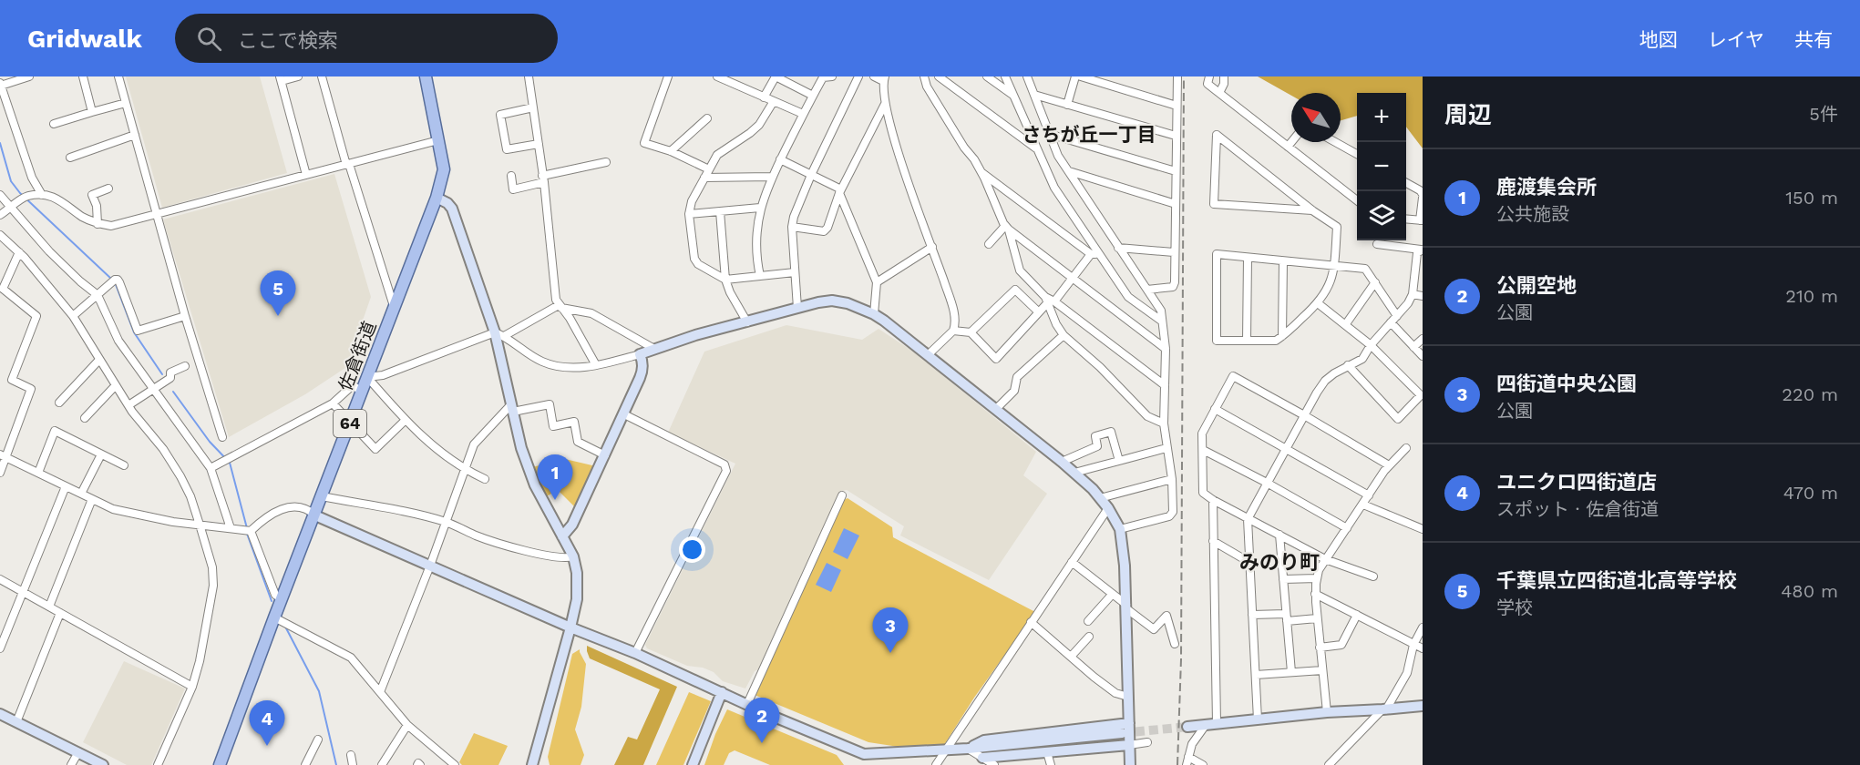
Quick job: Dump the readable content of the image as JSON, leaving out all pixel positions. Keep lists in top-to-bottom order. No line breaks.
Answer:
{"streets":{"main road":["佐倉街道","64"]},"districts":["さちが丘一丁目","みのり町"],"north":"top left","page":{"header":"Gridwalk","search":"ここで検索","nav":["地図","レイヤ","共有"],"heading":["周辺","5件"],"map_buttons":["+","−"],"list":[{"mark":"1","name":"鹿渡集会所","note":"公共施設","value":"150 m"},{"mark":"2","name":"公開空地","note":"公園","value":"210 m"},{"mark":"3","name":"四街道中央公園","note":"公園","value":"220 m"},{"mark":"4","name":"ユニクロ四街道店","note":"スポット · 佐倉街道","value":"470 m"},{"mark":"5","name":"千葉県立四街道北高等学校","note":"学校","value":"480 m"}],"pins":["5","1","3","2","4"]}}
